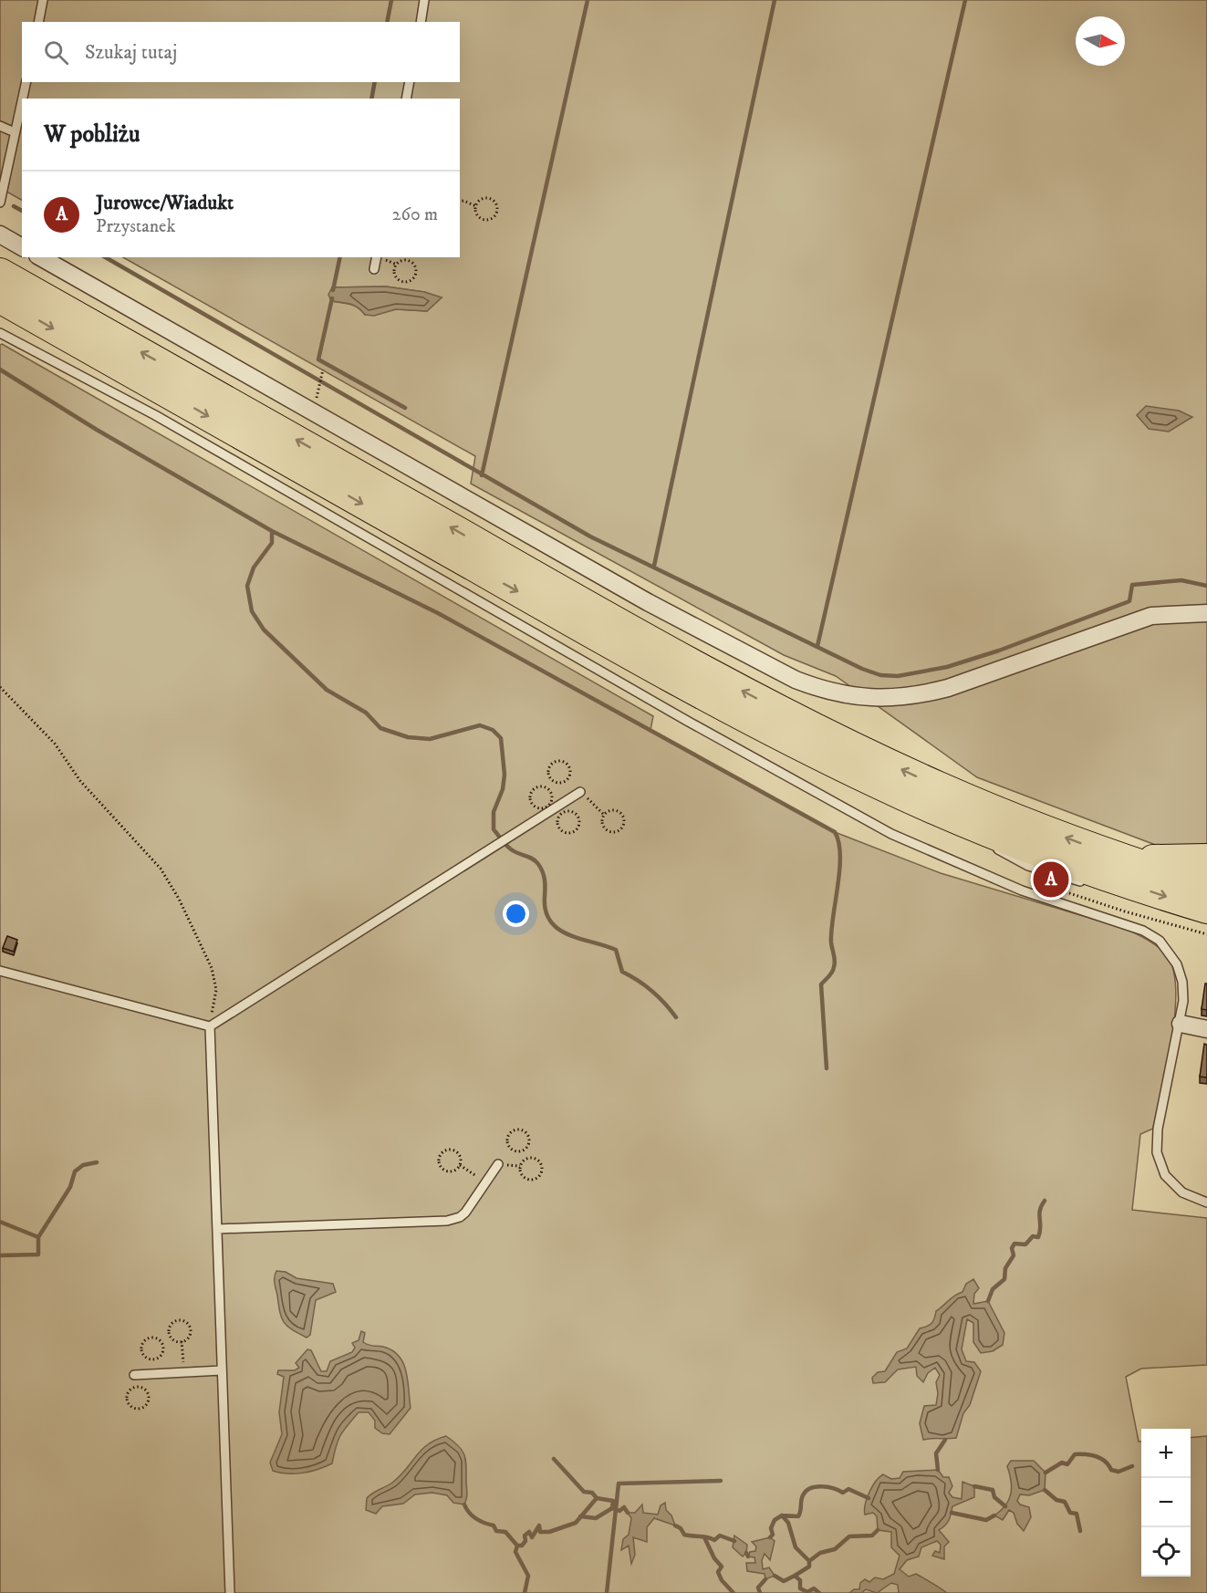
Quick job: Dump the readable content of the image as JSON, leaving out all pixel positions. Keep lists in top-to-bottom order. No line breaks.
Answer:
{"north":"right","page":{"search":"Szukaj tutaj","heading":"W pobliżu","list":[{"mark":"A","name":"Jurowce/Wiadukt","note":"Przystanek","value":"260 m"}],"pins":"A","map_buttons":["+","−"]}}
